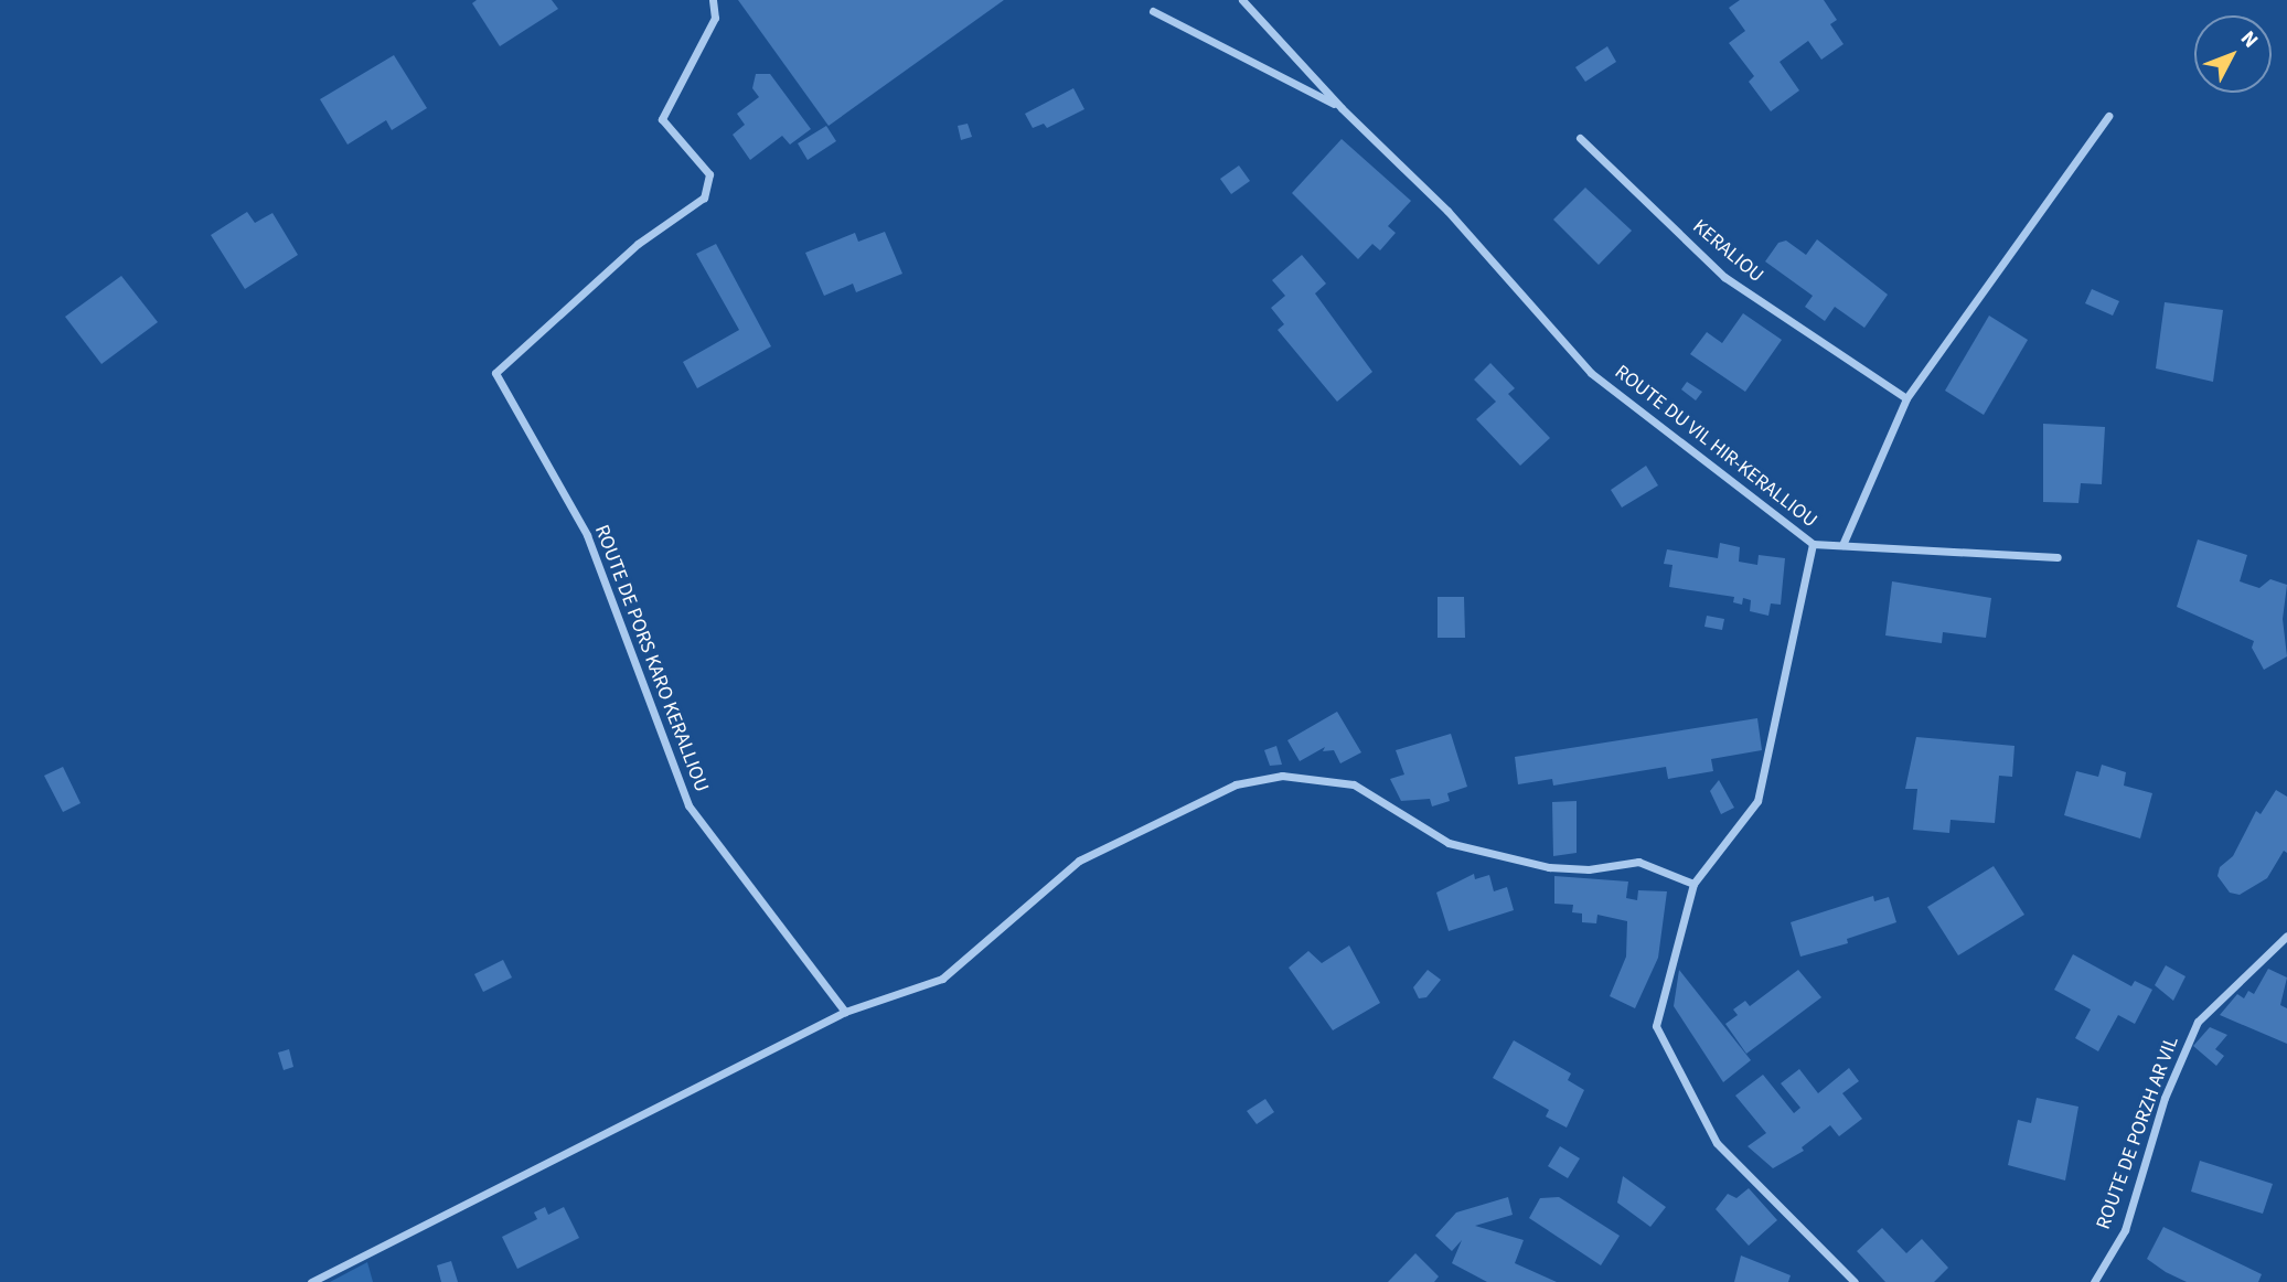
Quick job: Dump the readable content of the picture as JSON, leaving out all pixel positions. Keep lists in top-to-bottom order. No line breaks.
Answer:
{"streets":{"street":["KERALIOU","ROUTE DU VIL HIR-KERALLIOU","ROUTE DE PORS KARO KERALLIOU","ROUTE DE PORZH AR VIL"]},"north":"top right"}
